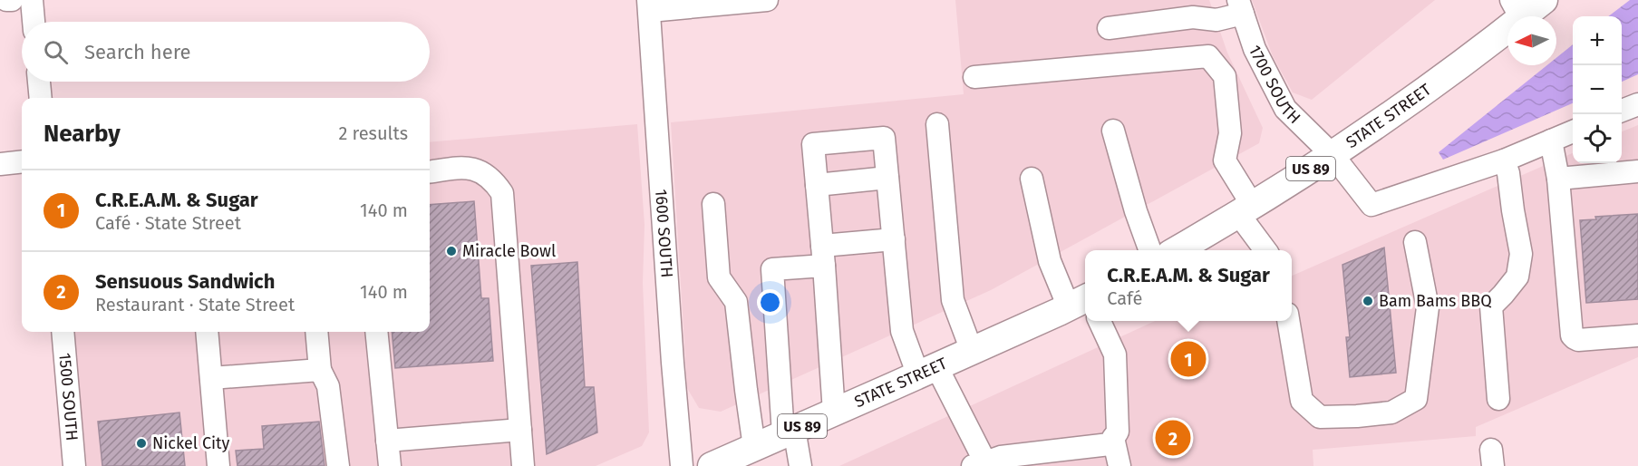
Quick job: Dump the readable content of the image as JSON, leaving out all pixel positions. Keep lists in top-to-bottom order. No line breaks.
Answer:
{"streets":{"main road":["STATE STREET","US 89"],"street":["1700 SOUTH","1600 SOUTH","1500 SOUTH"]},"crossings":[["1700 SOUTH","STATE STREET"]],"places":["Miracle Bowl","Bam Bams BBQ","Nickel City"],"north":"left","page":{"map_buttons":["+","−"],"search":"Search here","heading":["Nearby","2 results"],"list":[{"mark":"1","name":"C.R.E.A.M. & Sugar","note":"Café · State Street","value":"140 m"},{"mark":"2","name":"Sensuous Sandwich","note":"Restaurant · State Street","value":"140 m"}],"popup":["C.R.E.A.M. & Sugar","Café"],"pins":["1","2"]}}
